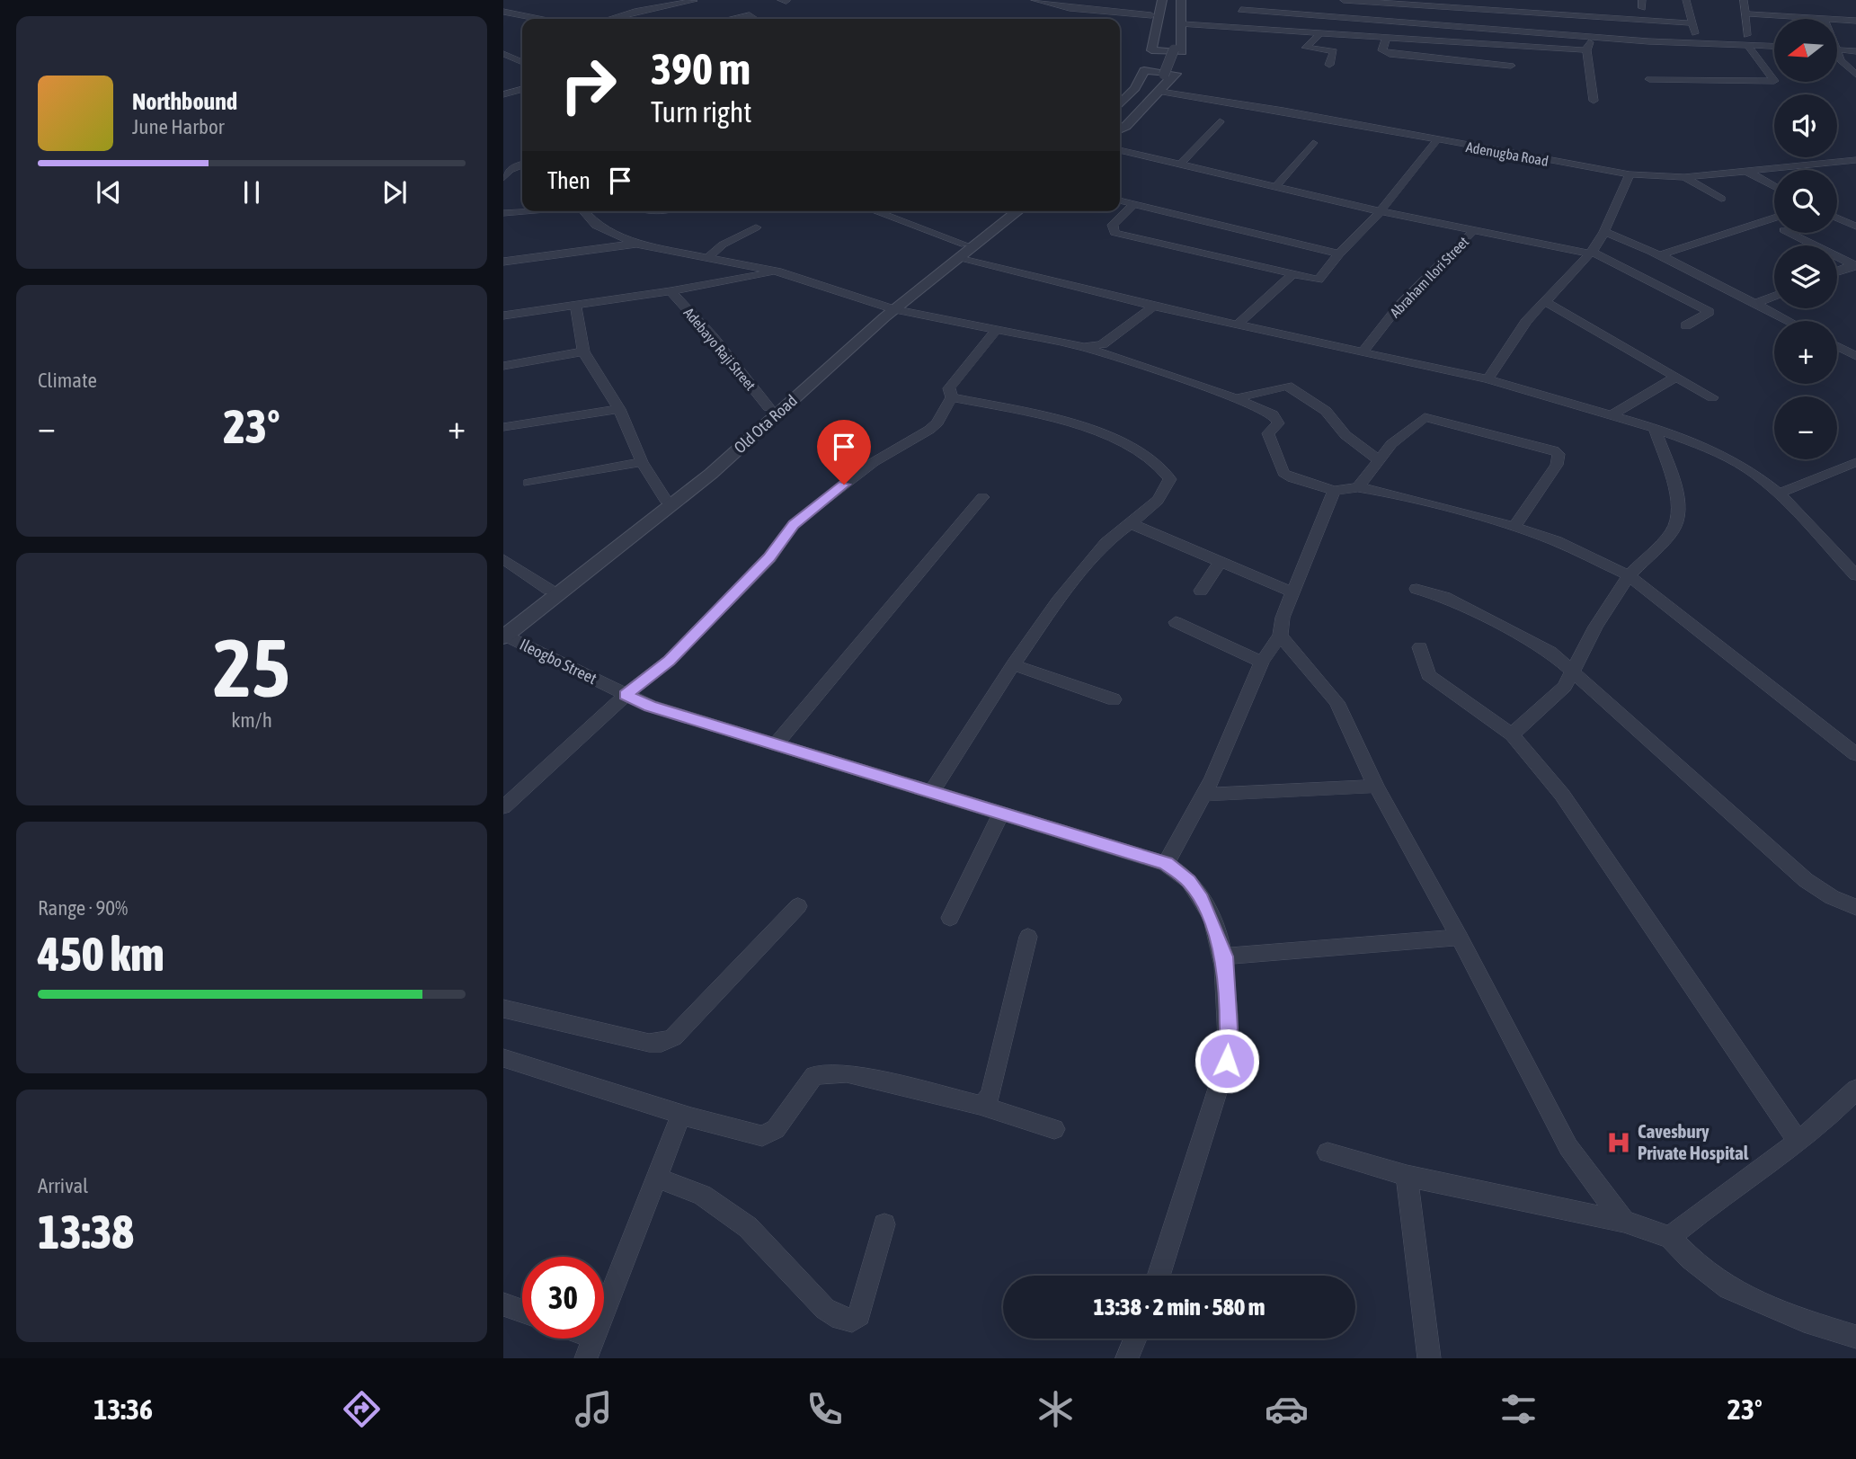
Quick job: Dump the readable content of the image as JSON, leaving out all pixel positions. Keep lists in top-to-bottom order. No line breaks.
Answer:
{"streets":{"street":["Adenugba Road","Abraham Ilori Street","Adebayo Raji Street","Old Ota Road","Ileogbo Street"]},"crossings":[["Adebayo Raji Street","Old Ota Road"],["Old Ota Road","Ileogbo Street"]],"places":{"hospital":["Cavesbury Private Hospital"]},"north":"left","page":{"map_buttons":["+","−"],"turn":["390 m","Turn right"],"song":["Northbound","June Harbor"],"then":"Then","tile":["Climate",["25","km/h"],["Range · 90%","450 km"],["Arrival","13:38"]],"heat":["−","23°","+"],"limit":"30","trip":"13:38 · 2 min · 580 m","tabs":["13:36","23°"]}}
